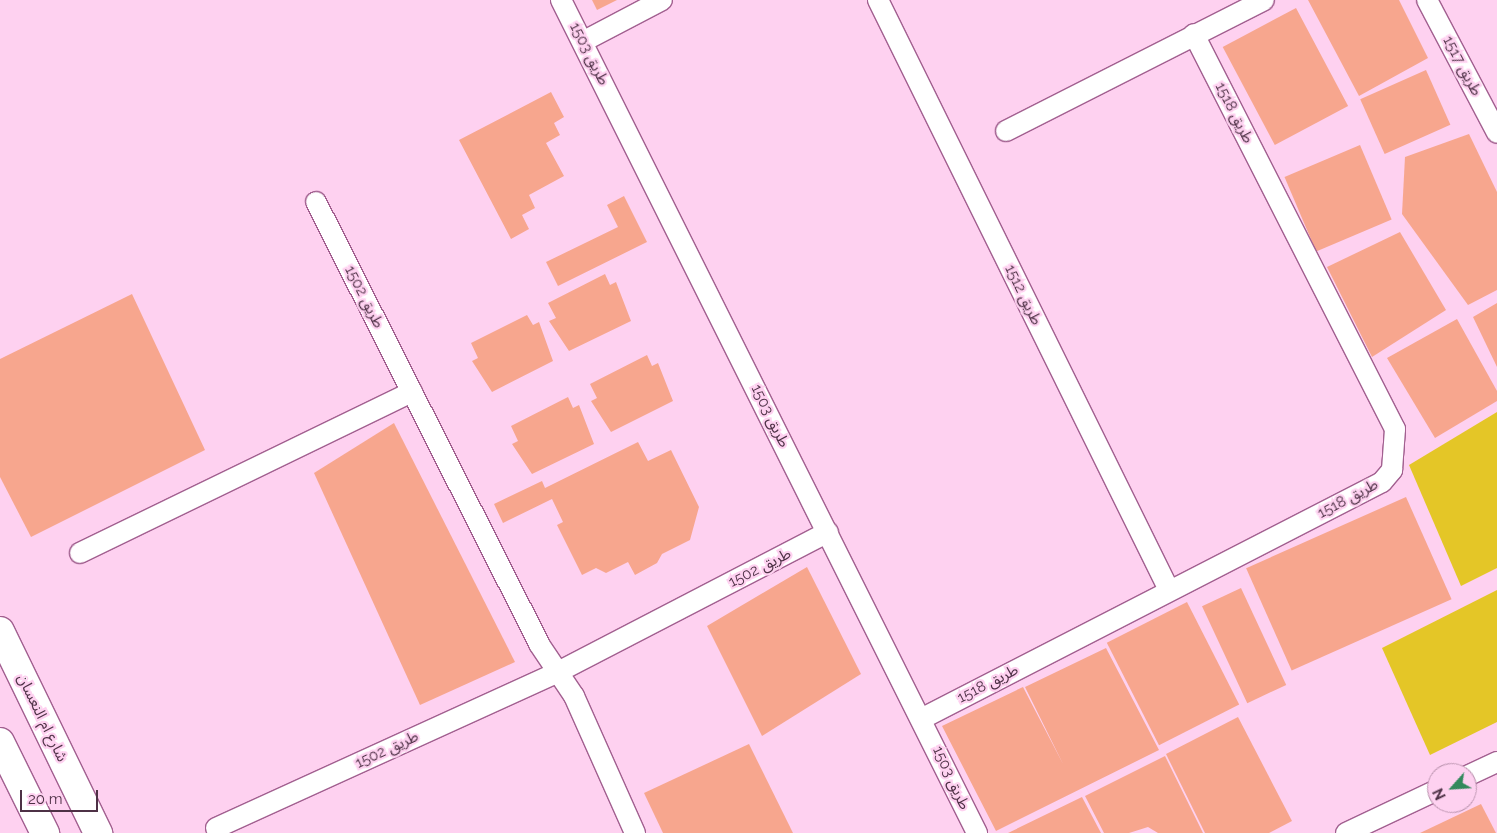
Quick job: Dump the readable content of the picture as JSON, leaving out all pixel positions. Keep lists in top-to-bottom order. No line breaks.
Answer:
{"streets":{"main road":["شارع ام النعسان"],"street":["طريق 1503","طريق 1517","طريق 1518","طريق 1512","طريق 1502"]},"crossings":[["طريق 1503","طريق 1518"],["طريق 1503","طريق 1502"],["طريق 1518","طريق 1512"]],"scale_bar":"20 m","north":"bottom left"}
